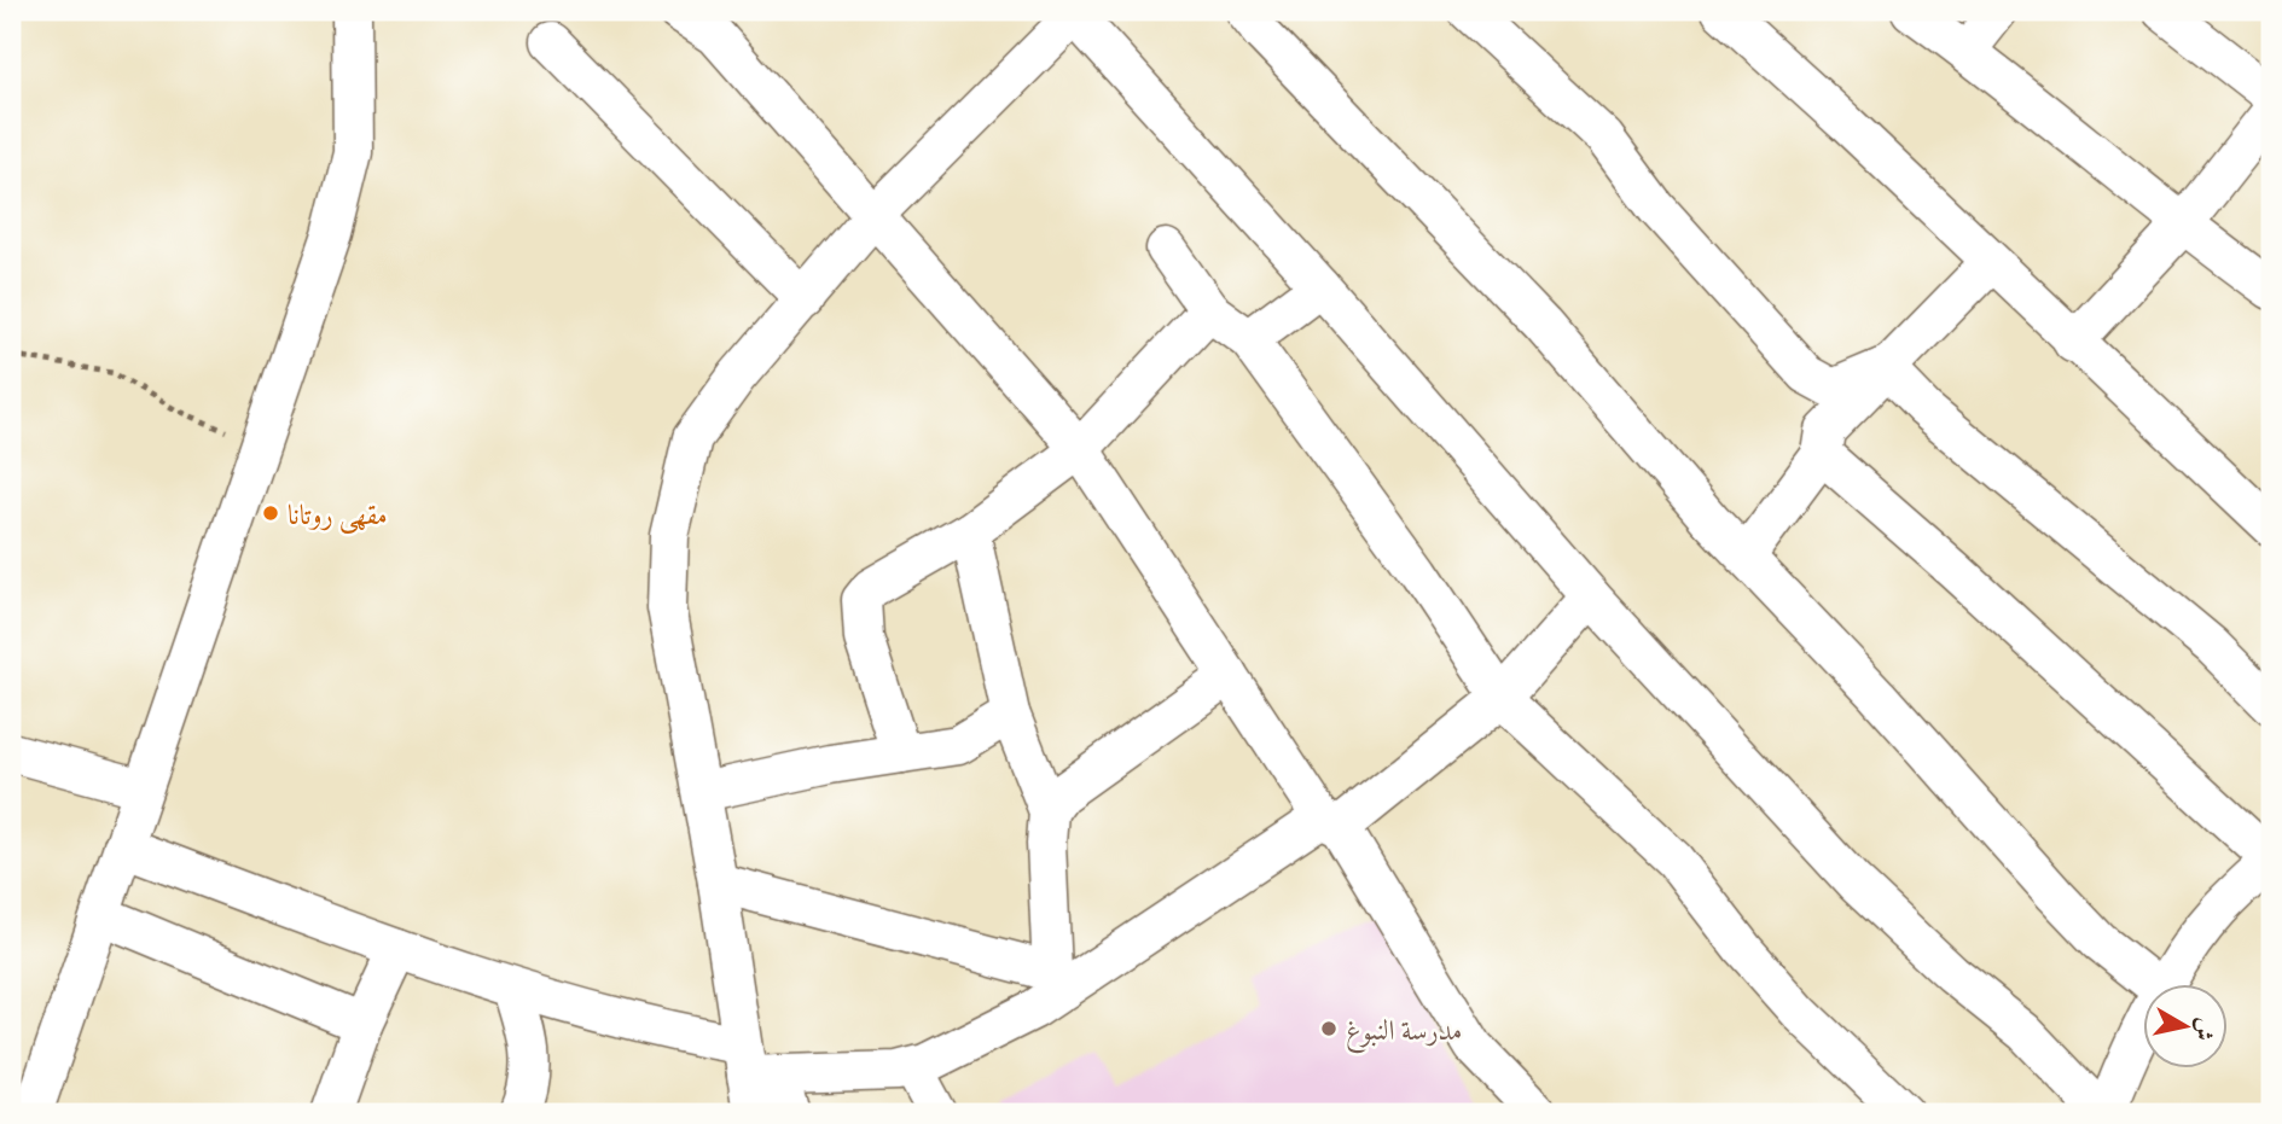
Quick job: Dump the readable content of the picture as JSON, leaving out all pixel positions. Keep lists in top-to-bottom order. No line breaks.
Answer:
{"places":["مقهى روتانا","مدرسة النبوغ"],"north":"right"}
